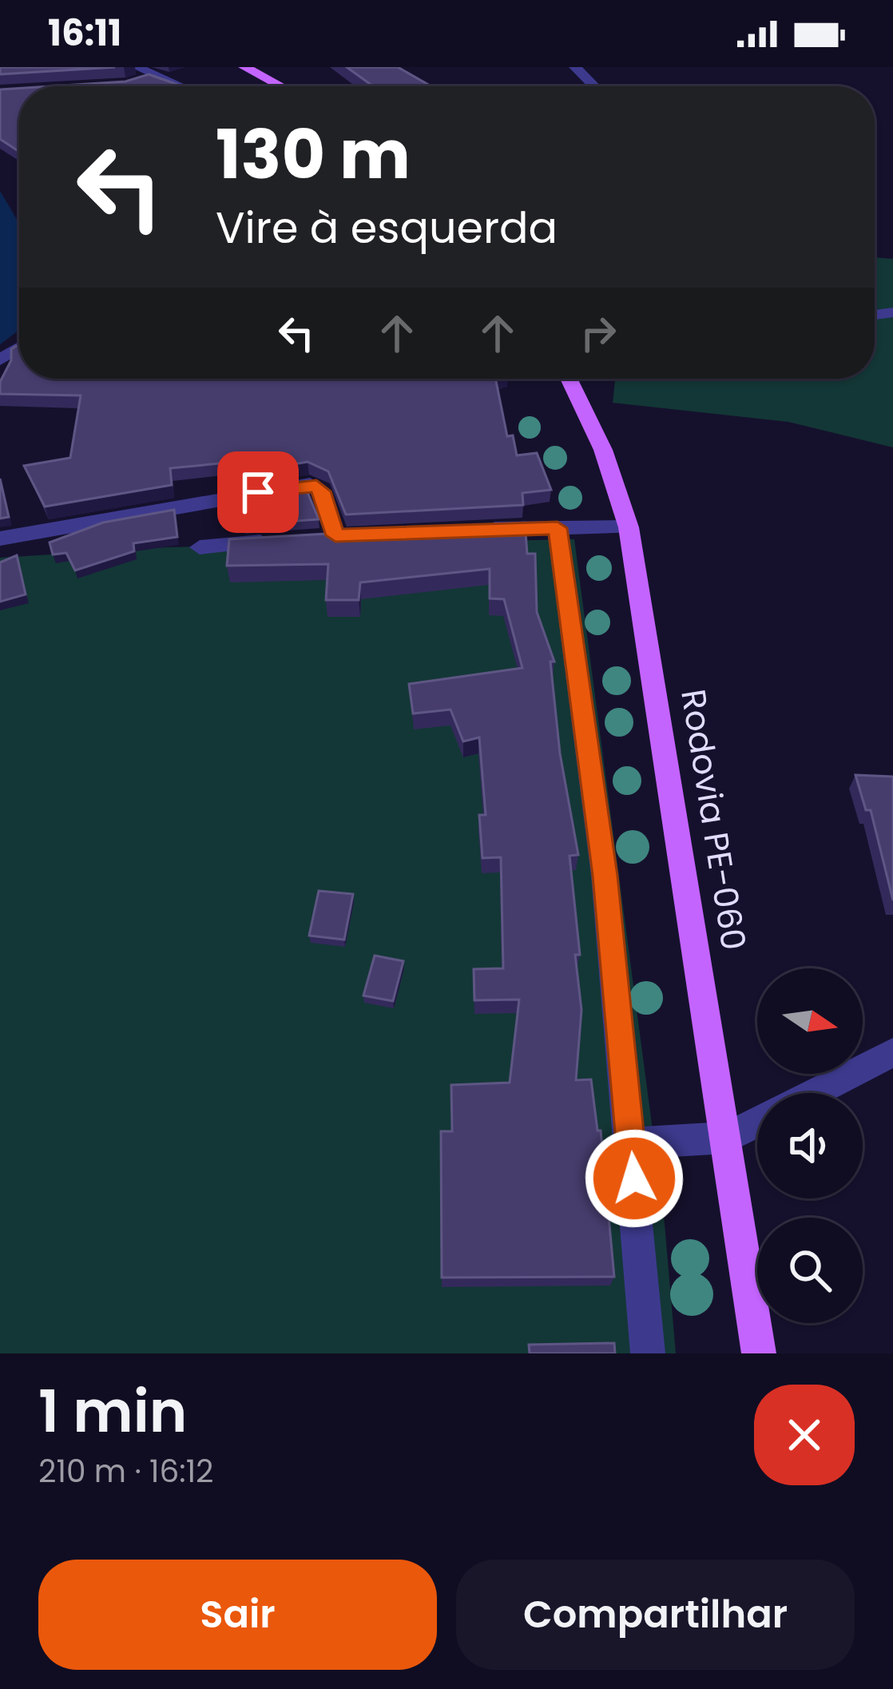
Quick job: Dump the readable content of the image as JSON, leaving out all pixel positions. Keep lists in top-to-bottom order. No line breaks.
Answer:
{"streets":{"main road":["Rodovia PE-060"]},"north":"right","page":{"status":"16:11","turn":["130 m","Vire à esquerda"],"heading":["1 min","210 m · 16:12"],"buttons":["Sair","Compartilhar"]}}
